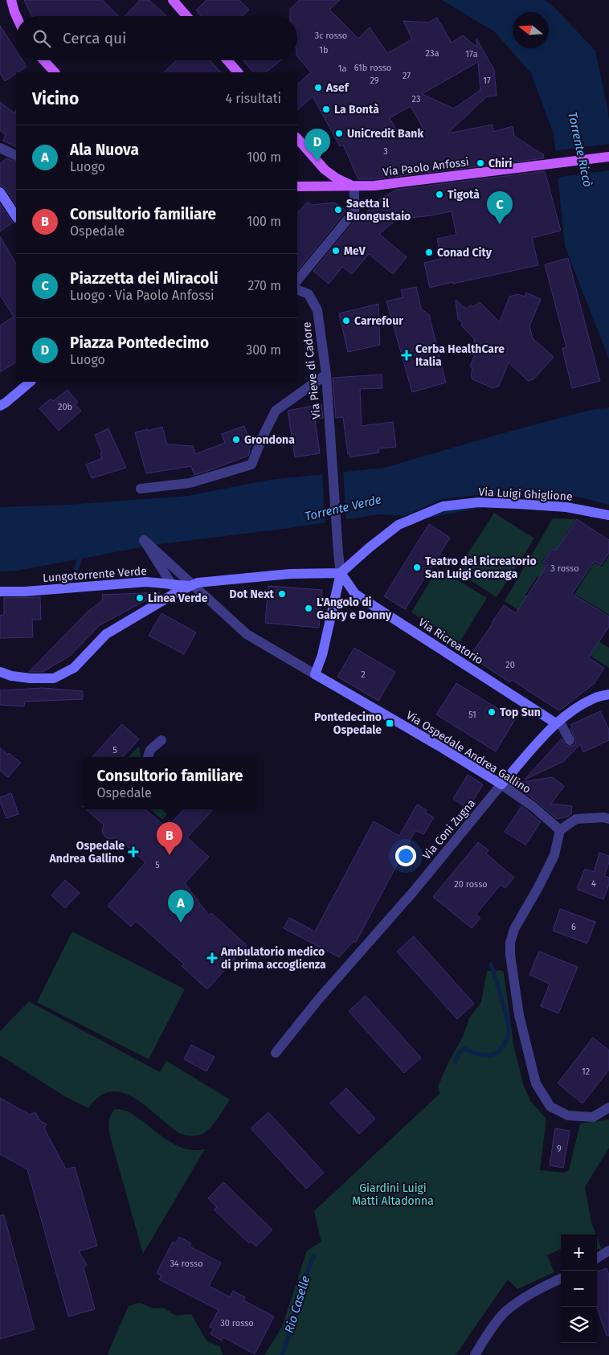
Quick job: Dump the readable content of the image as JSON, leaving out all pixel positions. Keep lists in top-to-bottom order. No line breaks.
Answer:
{"streets":{"main road":["Via Paolo Anfossi"],"street":["Via Pieve di Cadore","Via Luigi Ghiglione","Lungotorrente Verde","Via Ricreatorio","Via Ospedale Andrea Gallino","Via Coni Zugna"]},"crossings":[["Via Pieve di Cadore","Via Luigi Ghiglione"],["Via Pieve di Cadore","Via Ricreatorio"],["Via Luigi Ghiglione","Via Ricreatorio"],["Lungotorrente Verde","Via Ospedale Andrea Gallino"],["Via Ricreatorio","Via Coni Zugna"],["Via Ospedale Andrea Gallino","Via Coni Zugna"]],"water":["Torrente Riccò","Torrente Verde","Rio Caselle"],"parks":["Giardini Luigi Matti Altadonna"],"places":{"other":["Asef","La Bontà","UniCredit Bank","Chiri","Tigotà","Saetta il Buongustaio","MeV","Conad City","Carrefour","Grondona","Teatro del Ricreatorio San Luigi Gonzaga","Dot Next","Linea Verde","L'Angolo di Gabry e Donny","Top Sun"],"health":["Cerba HealthCare Italia","Ospedale Andrea Gallino","Ambulatorio medico di prima accoglienza"],"transit":["Pontedecimo Ospedale"]},"house_numbers":["3c rosso","1b","23a","17a","61b rosso","1a","27","29","17","23","3","20b","3 rosso","20","2","51","5","5","4","20 rosso","6","12","9","34 rosso","30 rosso"],"north":"left","page":{"search":"Cerca qui","heading":["Vicino","4 risultati"],"list":[{"mark":"A","name":"Ala Nuova","note":"Luogo","value":"100 m"},{"mark":"B","name":"Consultorio familiare","note":"Ospedale","value":"100 m"},{"mark":"C","name":"Piazzetta dei Miracoli","note":"Luogo · Via Paolo Anfossi","value":"270 m"},{"mark":"D","name":"Piazza Pontedecimo","note":"Luogo","value":"300 m"}],"pins":["D","C","B","A"],"popup":["Consultorio familiare","Ospedale"],"map_buttons":["+","−"]}}
